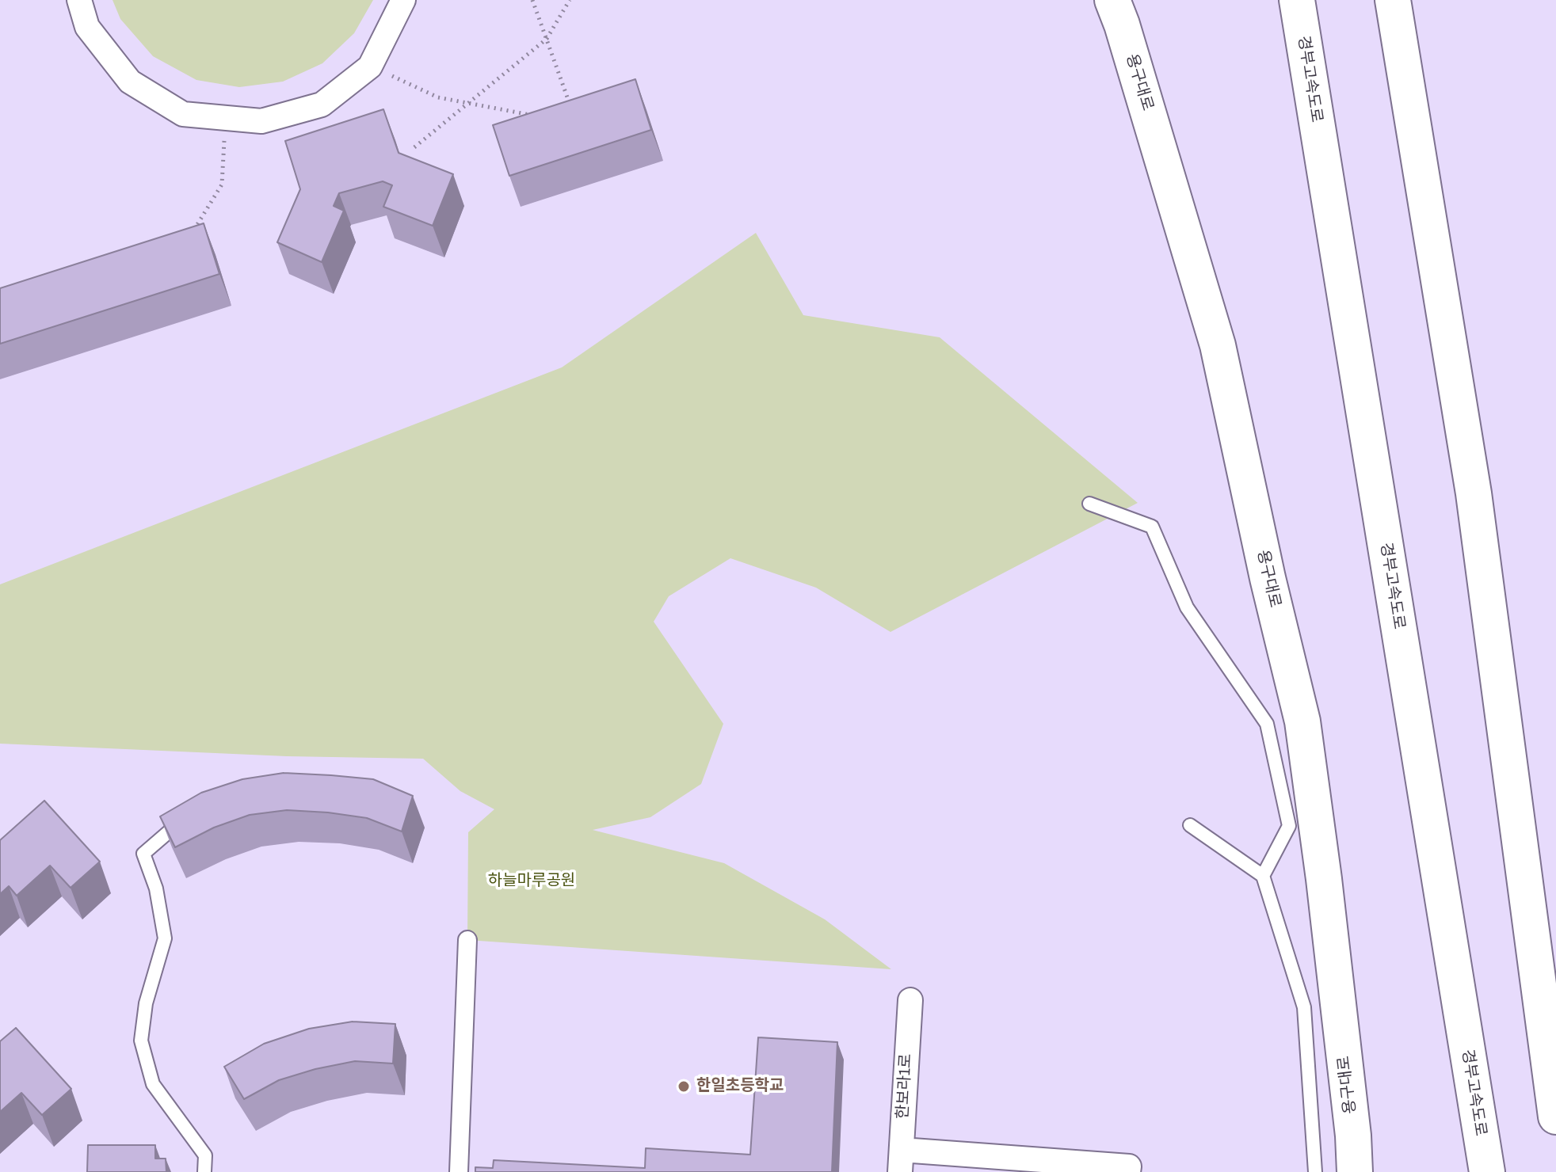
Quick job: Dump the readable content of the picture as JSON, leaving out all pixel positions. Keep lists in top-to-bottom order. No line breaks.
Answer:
{"streets":{"highway":["경부고속도로","용구대로"],"street":["한보라1로"]},"parks":["하늘마루공원"],"places":["한일초등학교"]}
